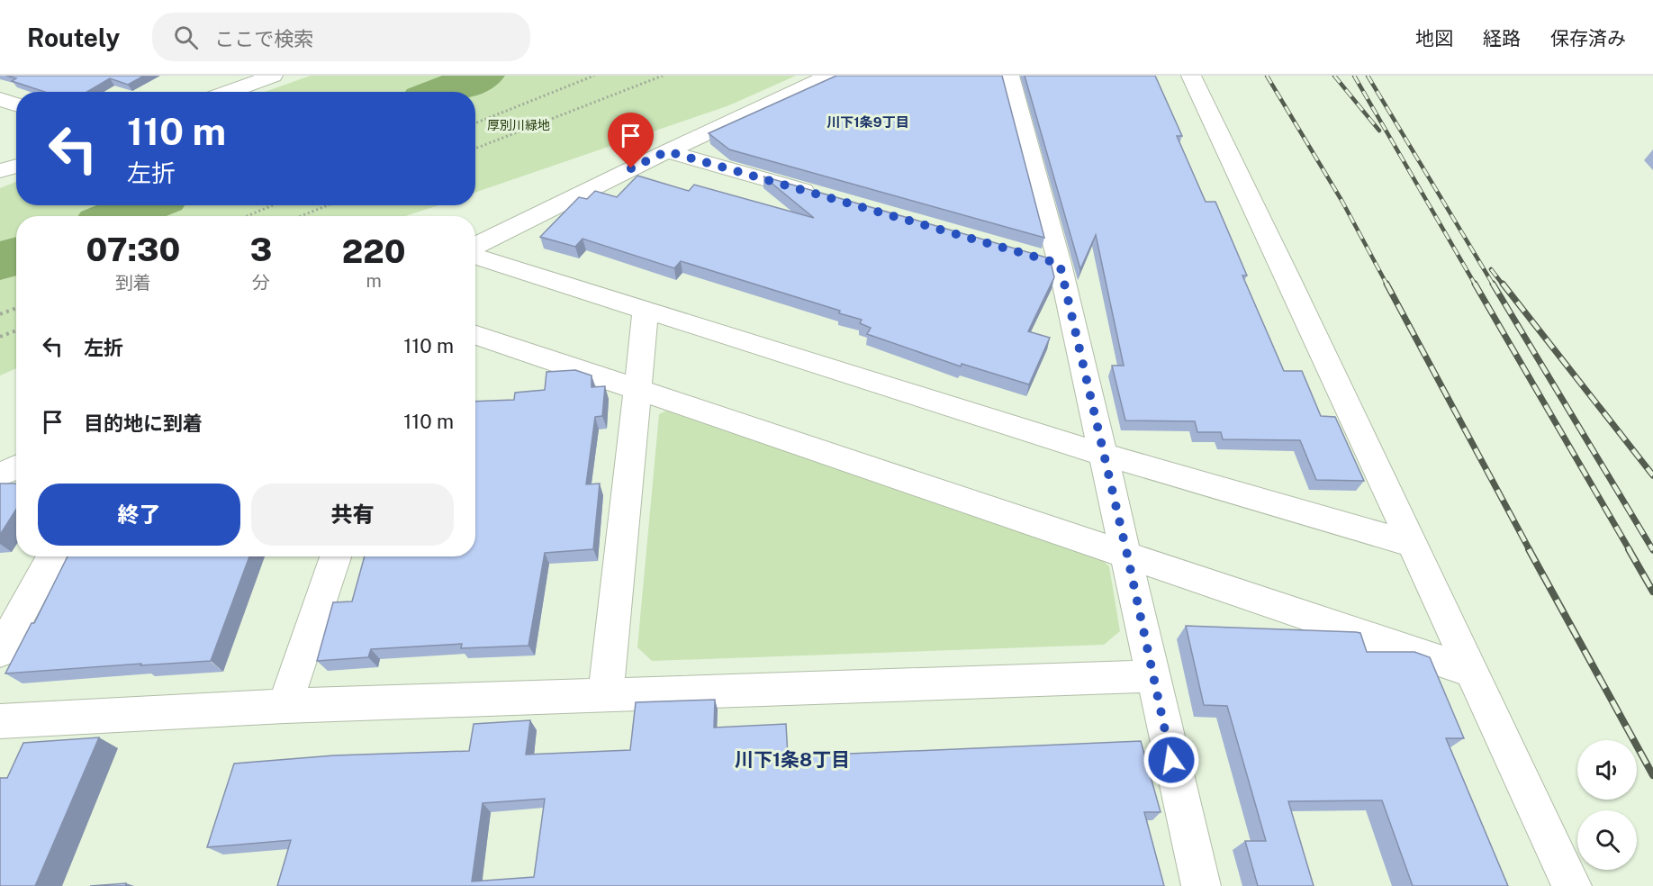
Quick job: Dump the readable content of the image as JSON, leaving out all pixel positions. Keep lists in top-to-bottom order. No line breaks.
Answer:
{"districts":["川下1条9丁目","川下1条8丁目"],"parks":["厚別川緑地"],"page":{"header":"Routely","search":"ここで検索","nav":["地図","経路","保存済み"],"turn":["110 m","左折"],"eta":["07:30","到着","3","分","220","m"],"list":[{"name":"左折","value":"110 m"},{"name":"目的地に到着","value":"110 m"}],"buttons":["終了","共有"]}}
